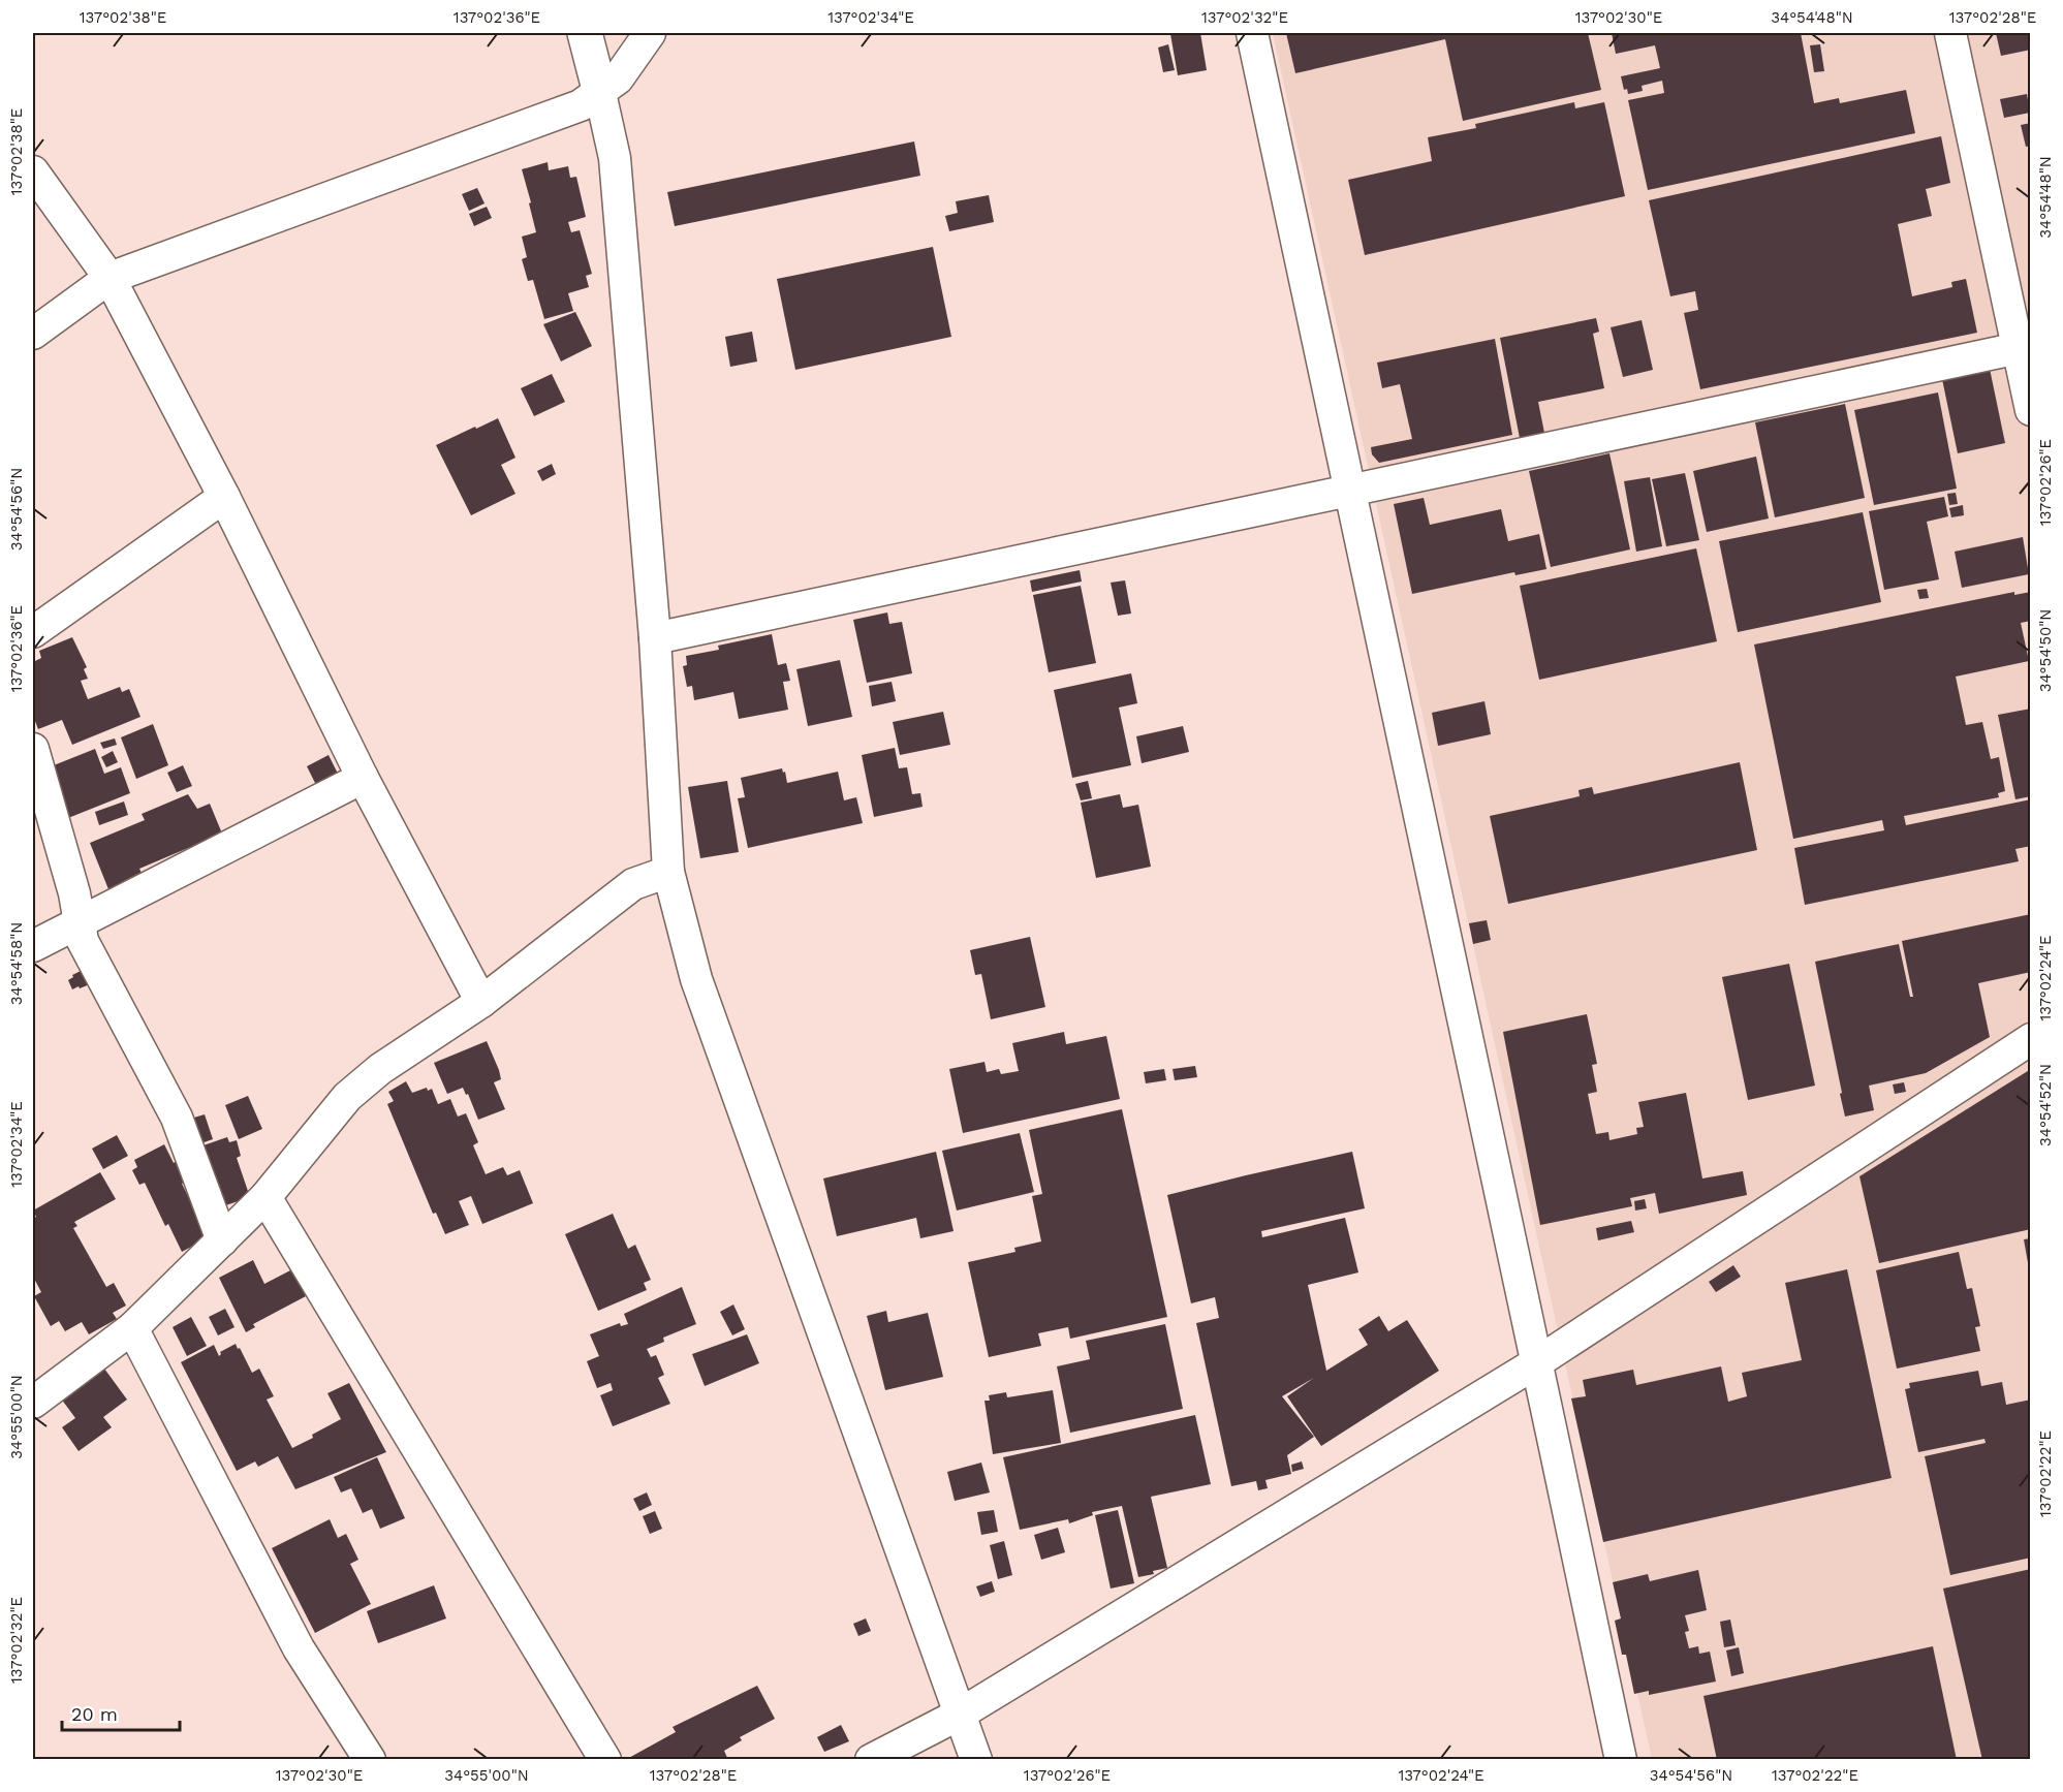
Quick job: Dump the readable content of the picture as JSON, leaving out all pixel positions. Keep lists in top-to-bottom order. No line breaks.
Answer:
{"scale_bar":"20 m","coordinates":["137°02'38\"E","137°02'36\"E","137°02'34\"E","137°02'32\"E","137°02'30\"E","34°54'48\"N","137°02'28\"E","137°02'26\"E","34°54'56\"N","34°54'50\"N","34°54'58\"N","137°02'24\"E","34°54'52\"N","34°55'00\"N","137°02'22\"E"]}
